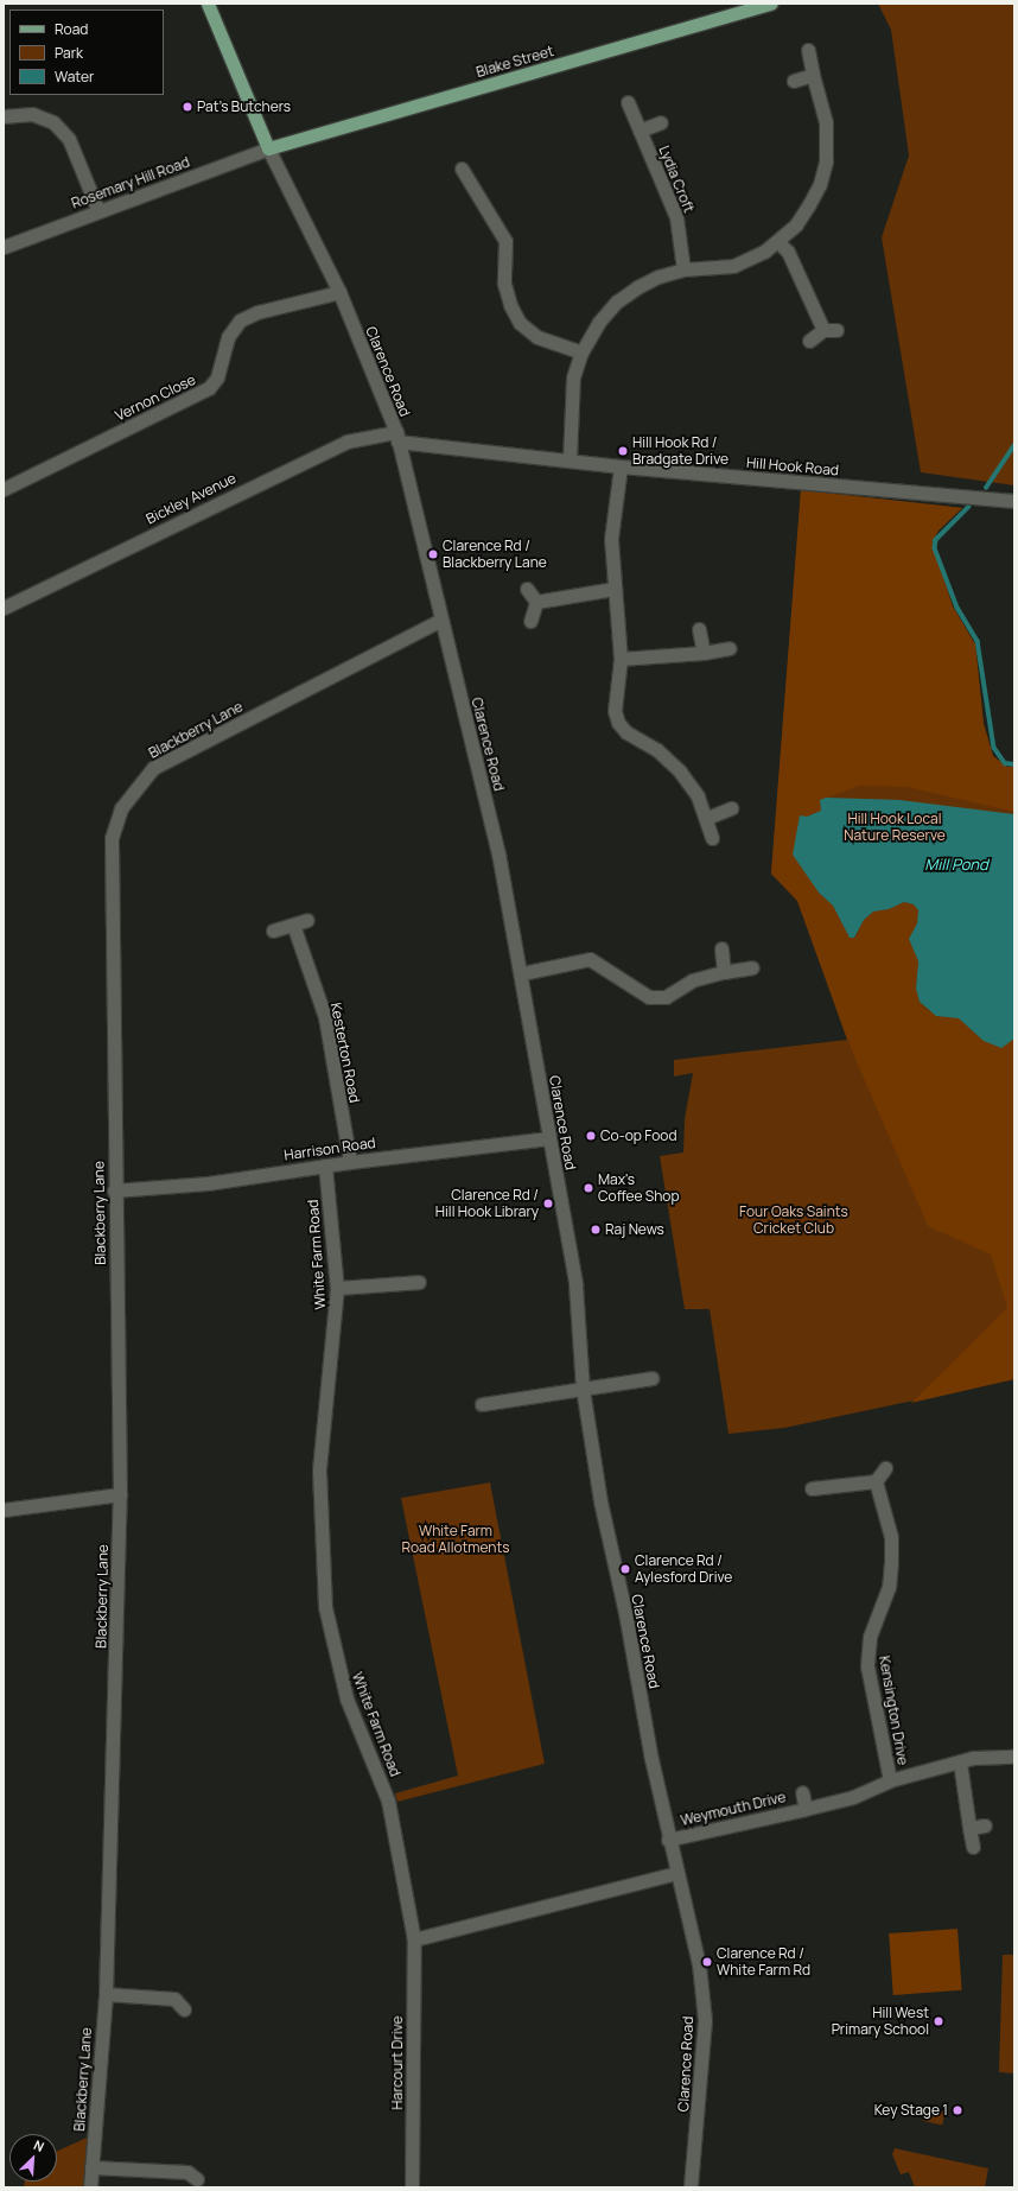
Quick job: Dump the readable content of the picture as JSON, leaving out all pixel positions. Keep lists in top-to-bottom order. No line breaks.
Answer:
{"streets":{"main road":["Blake Street"],"street":["Lydia Croft","Rosemary Hill Road","Clarence Road","Vernon Close","Hill Hook Road","Bickley Avenue","Blackberry Lane","Kesterton Road","Harrison Road","White Farm Road","Kensington Drive","Weymouth Drive","Harcourt Drive"]},"crossings":[["Blake Street","Rosemary Hill Road"],["Blake Street","Clarence Road"],["Rosemary Hill Road","Clarence Road"],["Clarence Road","Vernon Close"],["Clarence Road","Hill Hook Road"],["Clarence Road","Bickley Avenue"],["Clarence Road","Blackberry Lane"],["Clarence Road","Harrison Road"],["Clarence Road","Weymouth Drive"],["Hill Hook Road","Bickley Avenue"],["Blackberry Lane","Harrison Road"],["Kesterton Road","Harrison Road"],["Harrison Road","White Farm Road"],["White Farm Road","Harcourt Drive"],["Kensington Drive","Weymouth Drive"]],"water":["Mill Pond"],"parks":["Hill Hook Local Nature Reserve","Four Oaks Saints Cricket Club","White Farm Road Allotments"],"places":["Pat's Butchers","Hill Hook Rd / Bradgate Drive","Clarence Rd / Blackberry Lane","Co-op Food","Max's Coffee Shop","Clarence Rd / Hill Hook Library","Raj News","Clarence Rd / Aylesford Drive","Clarence Rd / White Farm Rd","Hill West Primary School","Key Stage 1"],"legend":["Road","Park","Water"],"north":"top right"}
